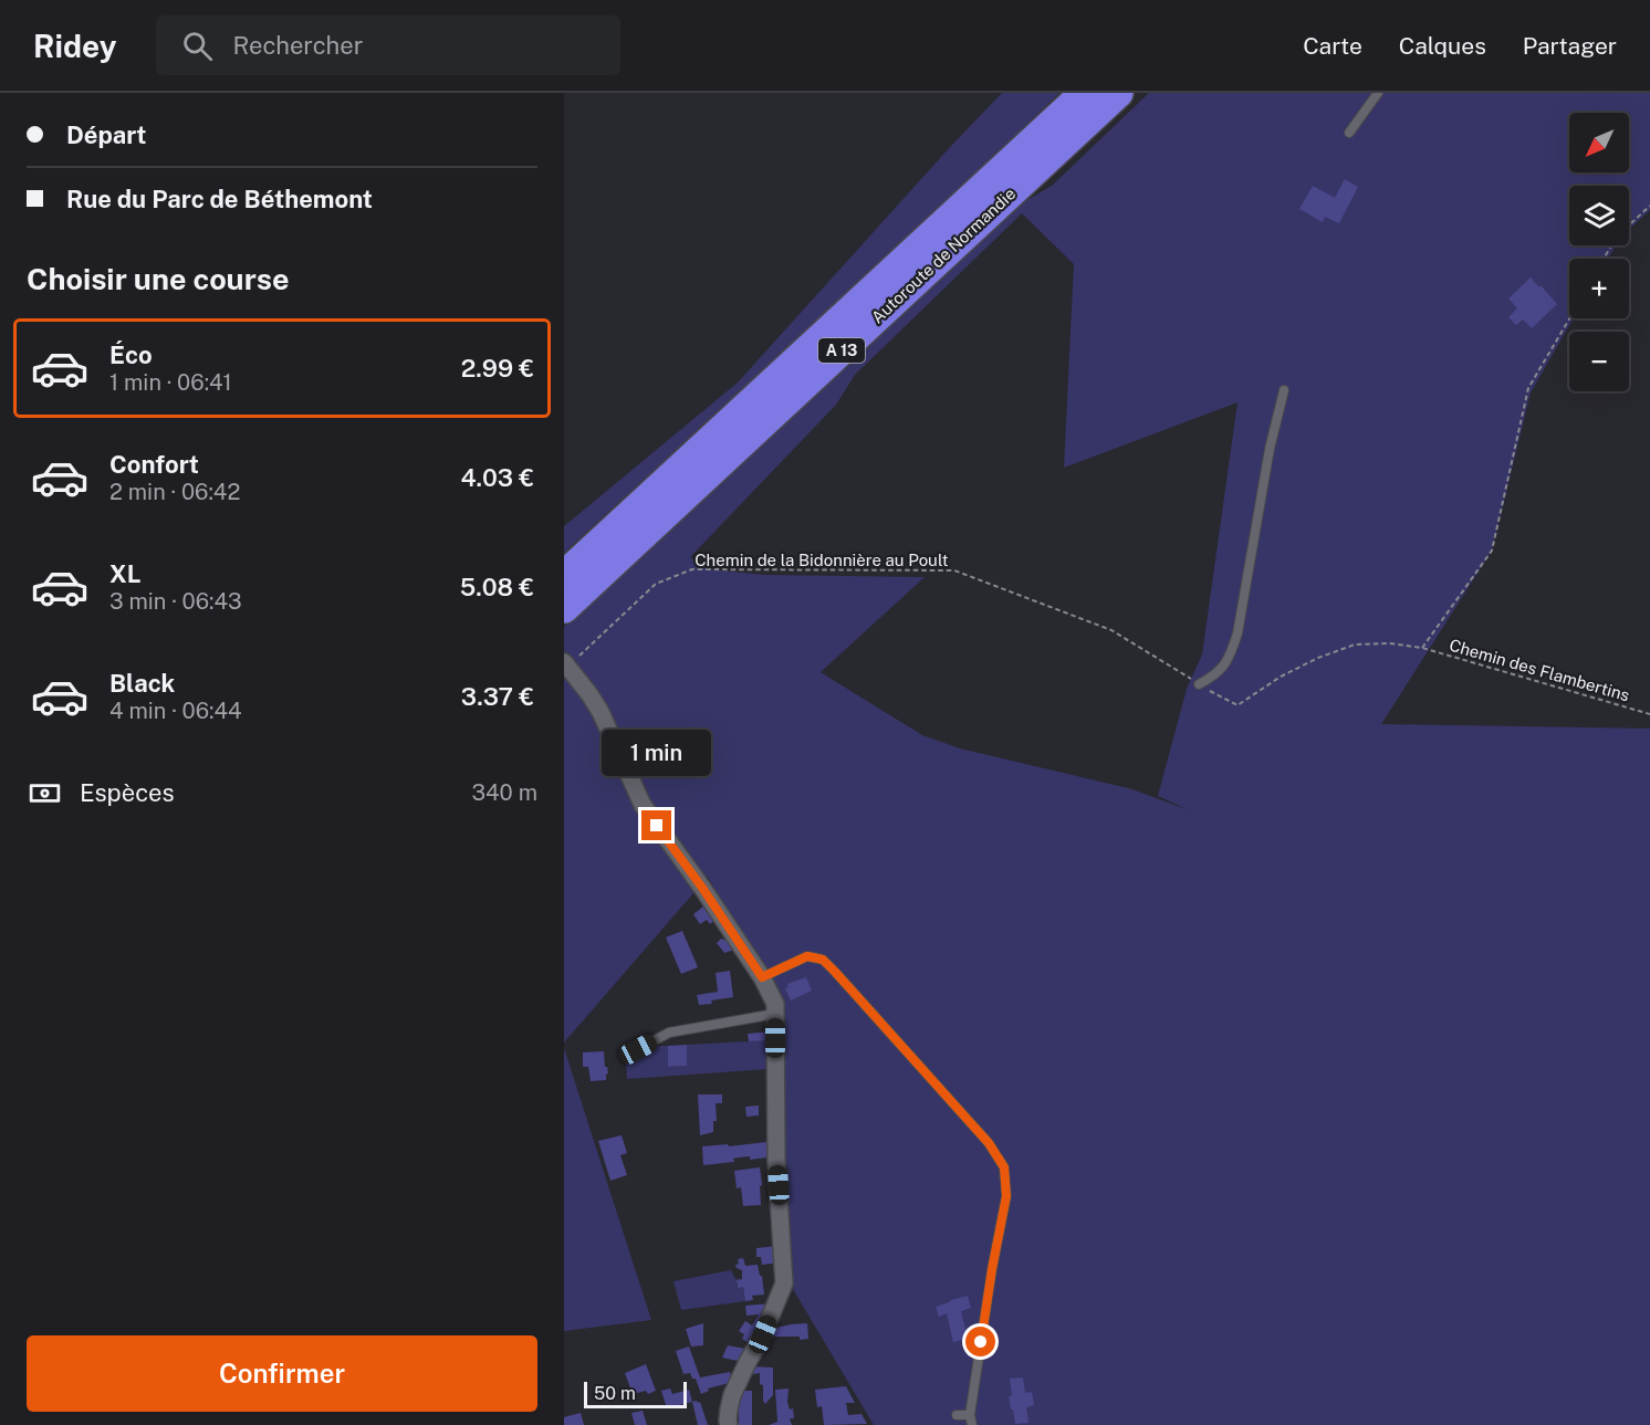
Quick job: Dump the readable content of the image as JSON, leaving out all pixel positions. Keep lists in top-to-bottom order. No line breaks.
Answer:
{"streets":{"highway":["Autoroute de Normandie","A 13"],"path":["Chemin de la Bidonnière au Poult","Chemin des Flambertins"]},"crossings":[["Chemin de la Bidonnière au Poult","Chemin des Flambertins"]],"scale_bar":"50 m","north":"bottom left","page":{"header":"Ridey","search":"Rechercher","nav":["Carte","Calques","Partager"],"banner":["Départ","Rue du Parc de Béthemont"],"map_buttons":["+","−"],"heading":"Choisir une course","list":[{"name":"Éco","note":"1 min · 06:41","value":"2.99 €"},{"name":"Confort","note":"2 min · 06:42","value":"4.03 €"},{"name":"XL","note":"3 min · 06:43","value":"5.08 €"},{"name":"Black","note":"4 min · 06:44","value":"3.37 €"}],"bubble":"1 min","pay":["Espèces","340 m"],"buttons":"Confirmer","scale":"50 m"}}
